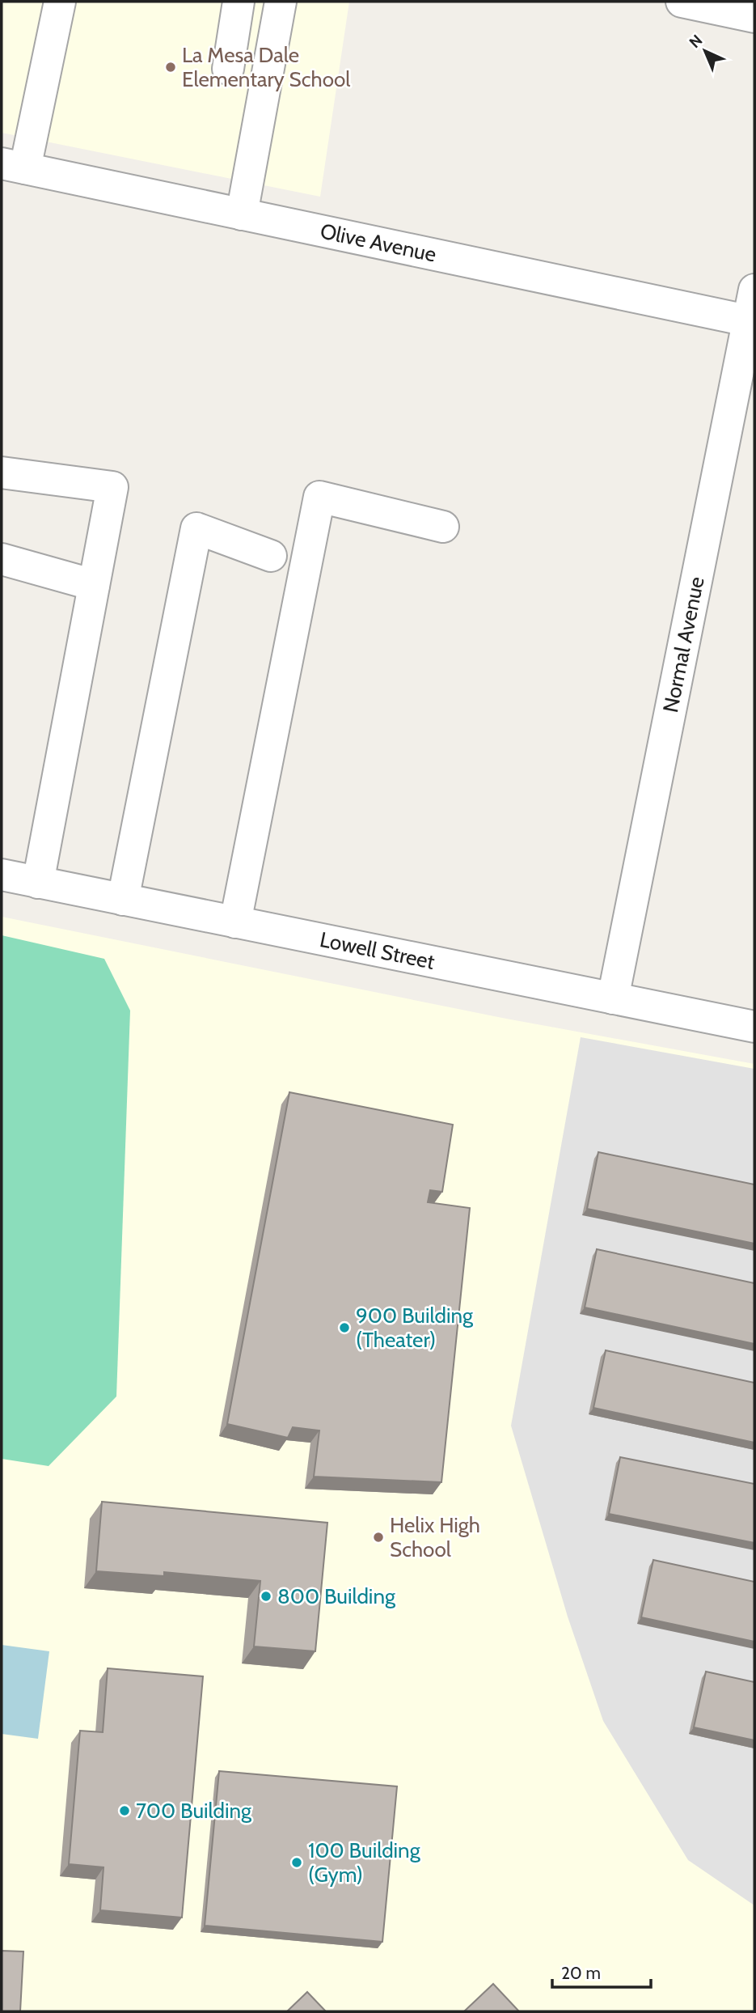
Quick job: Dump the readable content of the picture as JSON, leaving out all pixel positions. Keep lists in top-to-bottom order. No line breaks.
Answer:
{"streets":{"street":["Olive Avenue","Normal Avenue","Lowell Street"]},"crossings":[["Olive Avenue","Normal Avenue"],["Normal Avenue","Lowell Street"]],"places":["La Mesa Dale Elementary School","900 Building (Theater)","Helix High School","800 Building","700 Building","100 Building (Gym)"],"scale_bar":"20 m","north":"top left"}
